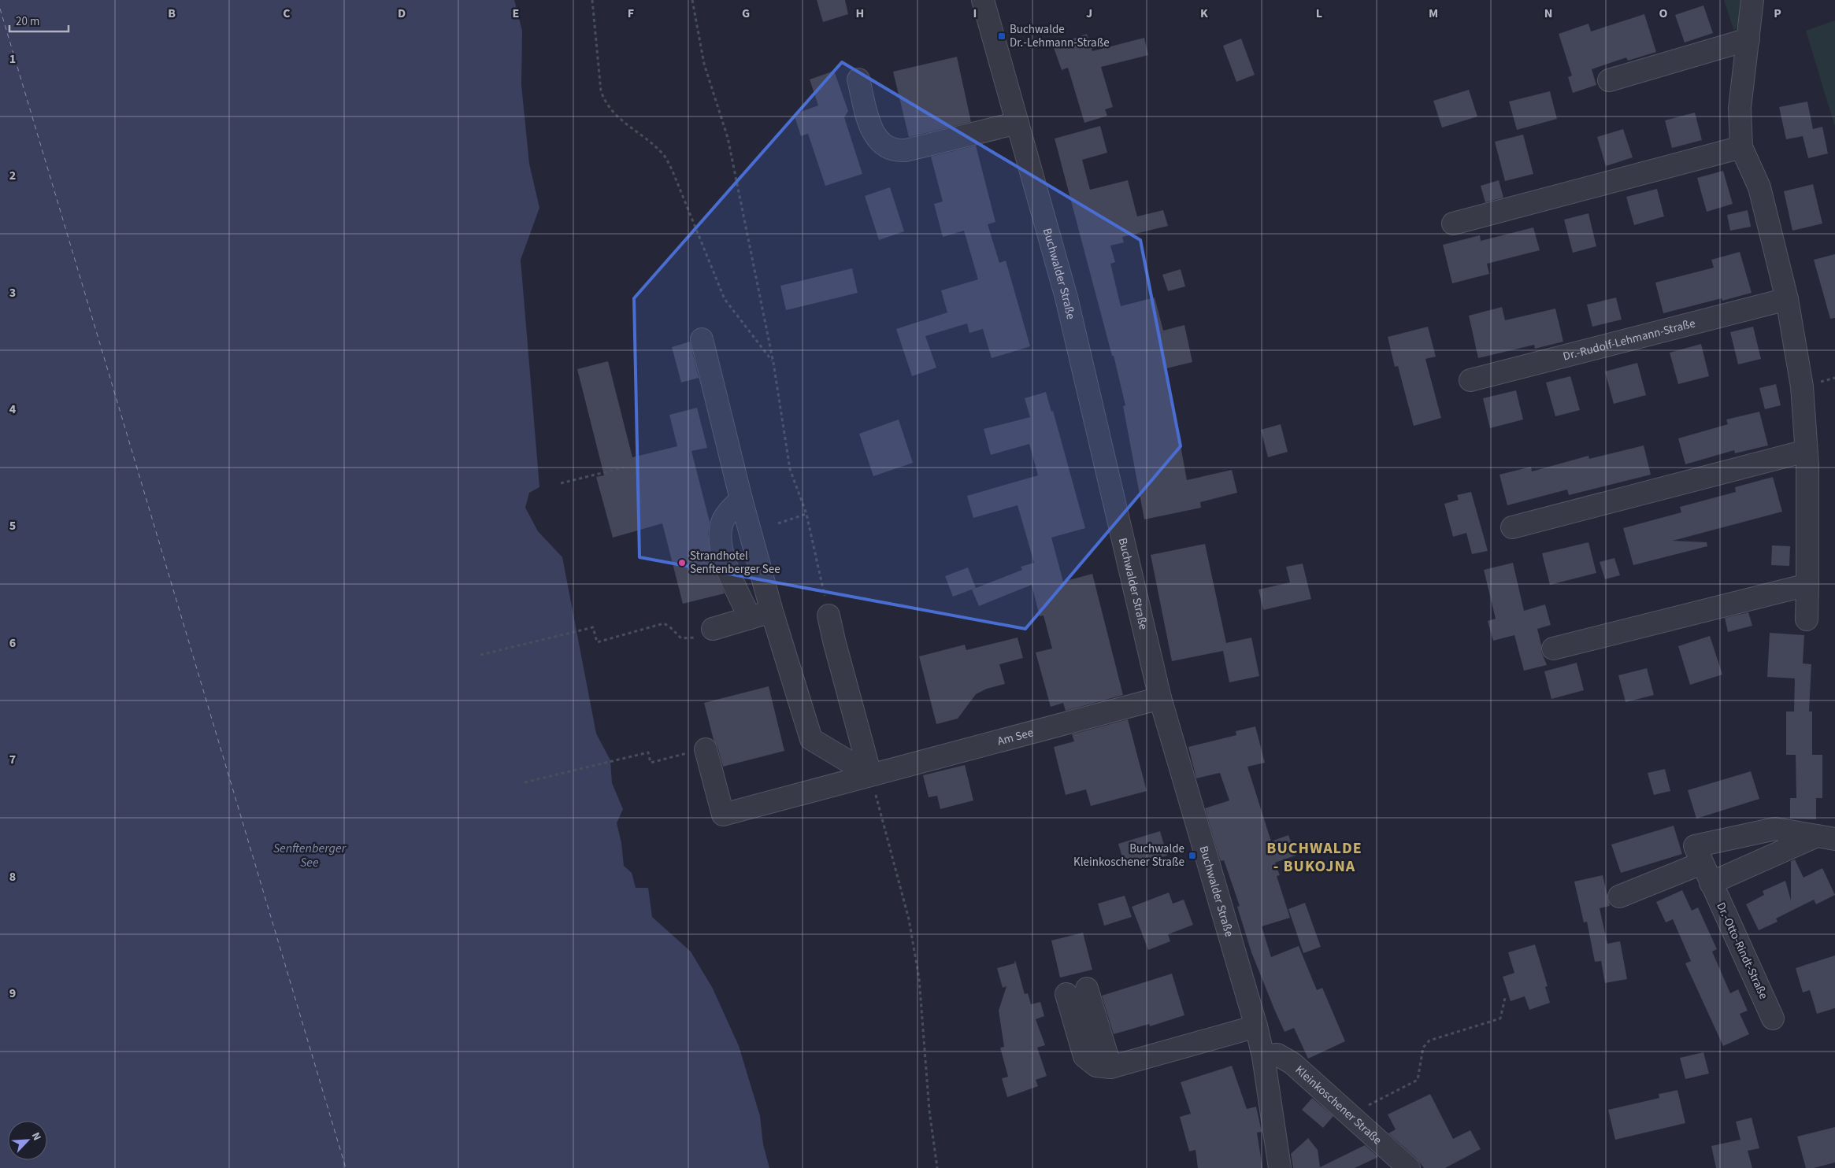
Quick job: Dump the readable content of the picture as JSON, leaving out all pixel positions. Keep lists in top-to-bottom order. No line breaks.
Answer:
{"streets":{"street":["Buchwalder Straße","Dr.-Rudolf-Lehmann-Straße","Am See","Dr.-Otto-Rindt-Straße","Kleinkoschener Straße"]},"crossings":[["Buchwalder Straße","Am See"],["Buchwalder Straße","Kleinkoschener Straße"]],"districts":["BUCHWALDE - BUKOJNA"],"water":["Senftenberger See"],"places":{"transit":["Buchwalde Dr.-Lehmann-Straße","Buchwalde Kleinkoschener Straße"],"other":["Strandhotel Senftenberger See"]},"scale_bar":"20 m","north":"top right","grid":{"columns":["B","C","D","E","F","G","H","I","J","K","L","M","N","O","P"],"rows":["1","2","3","4","5","6","7","8","9"]}}
